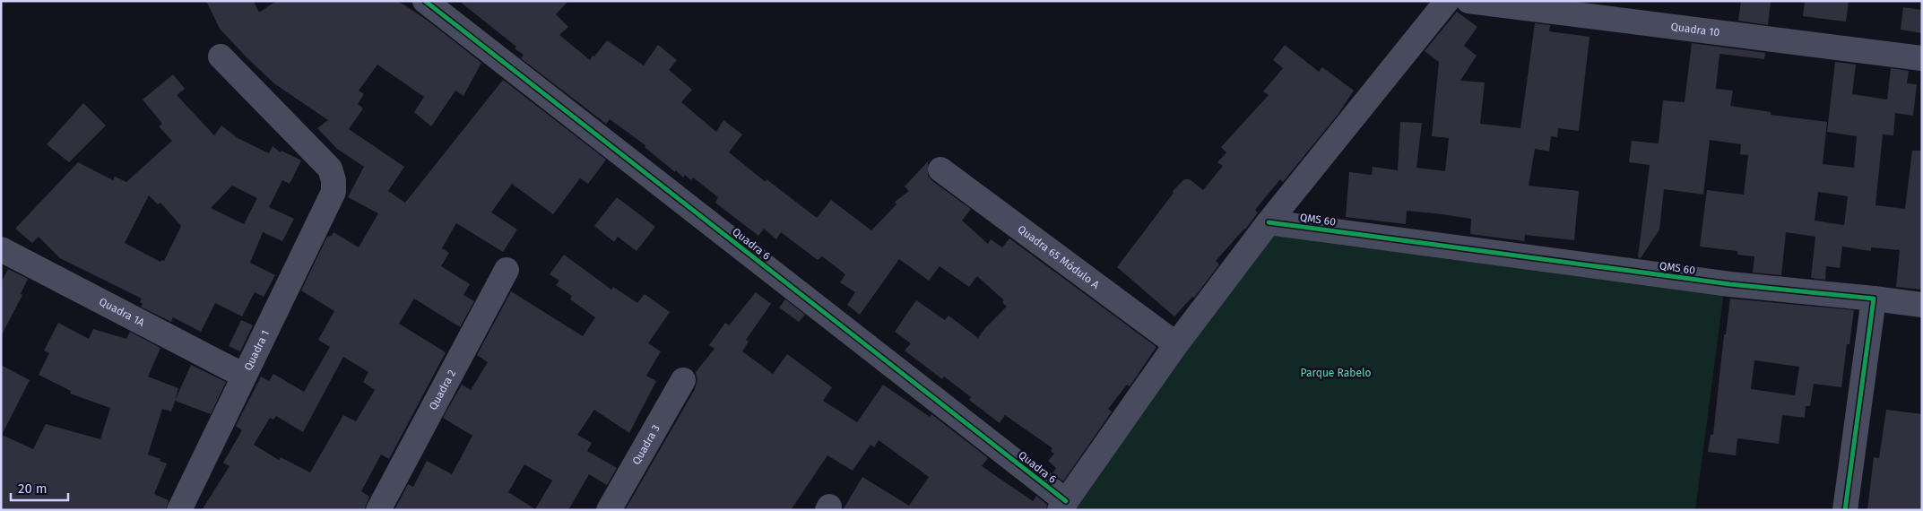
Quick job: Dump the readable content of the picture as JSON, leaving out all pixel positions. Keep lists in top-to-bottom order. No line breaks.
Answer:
{"streets":{"street":["Quadra 10","QMS 60","Quadra 6","Quadra 65 Módulo A","Quadra 1A","Quadra 1","Quadra 2","Quadra 3"]},"crossings":[["Quadra 1A","Quadra 1"]],"parks":["Parque Rabelo"],"scale_bar":"20 m"}
